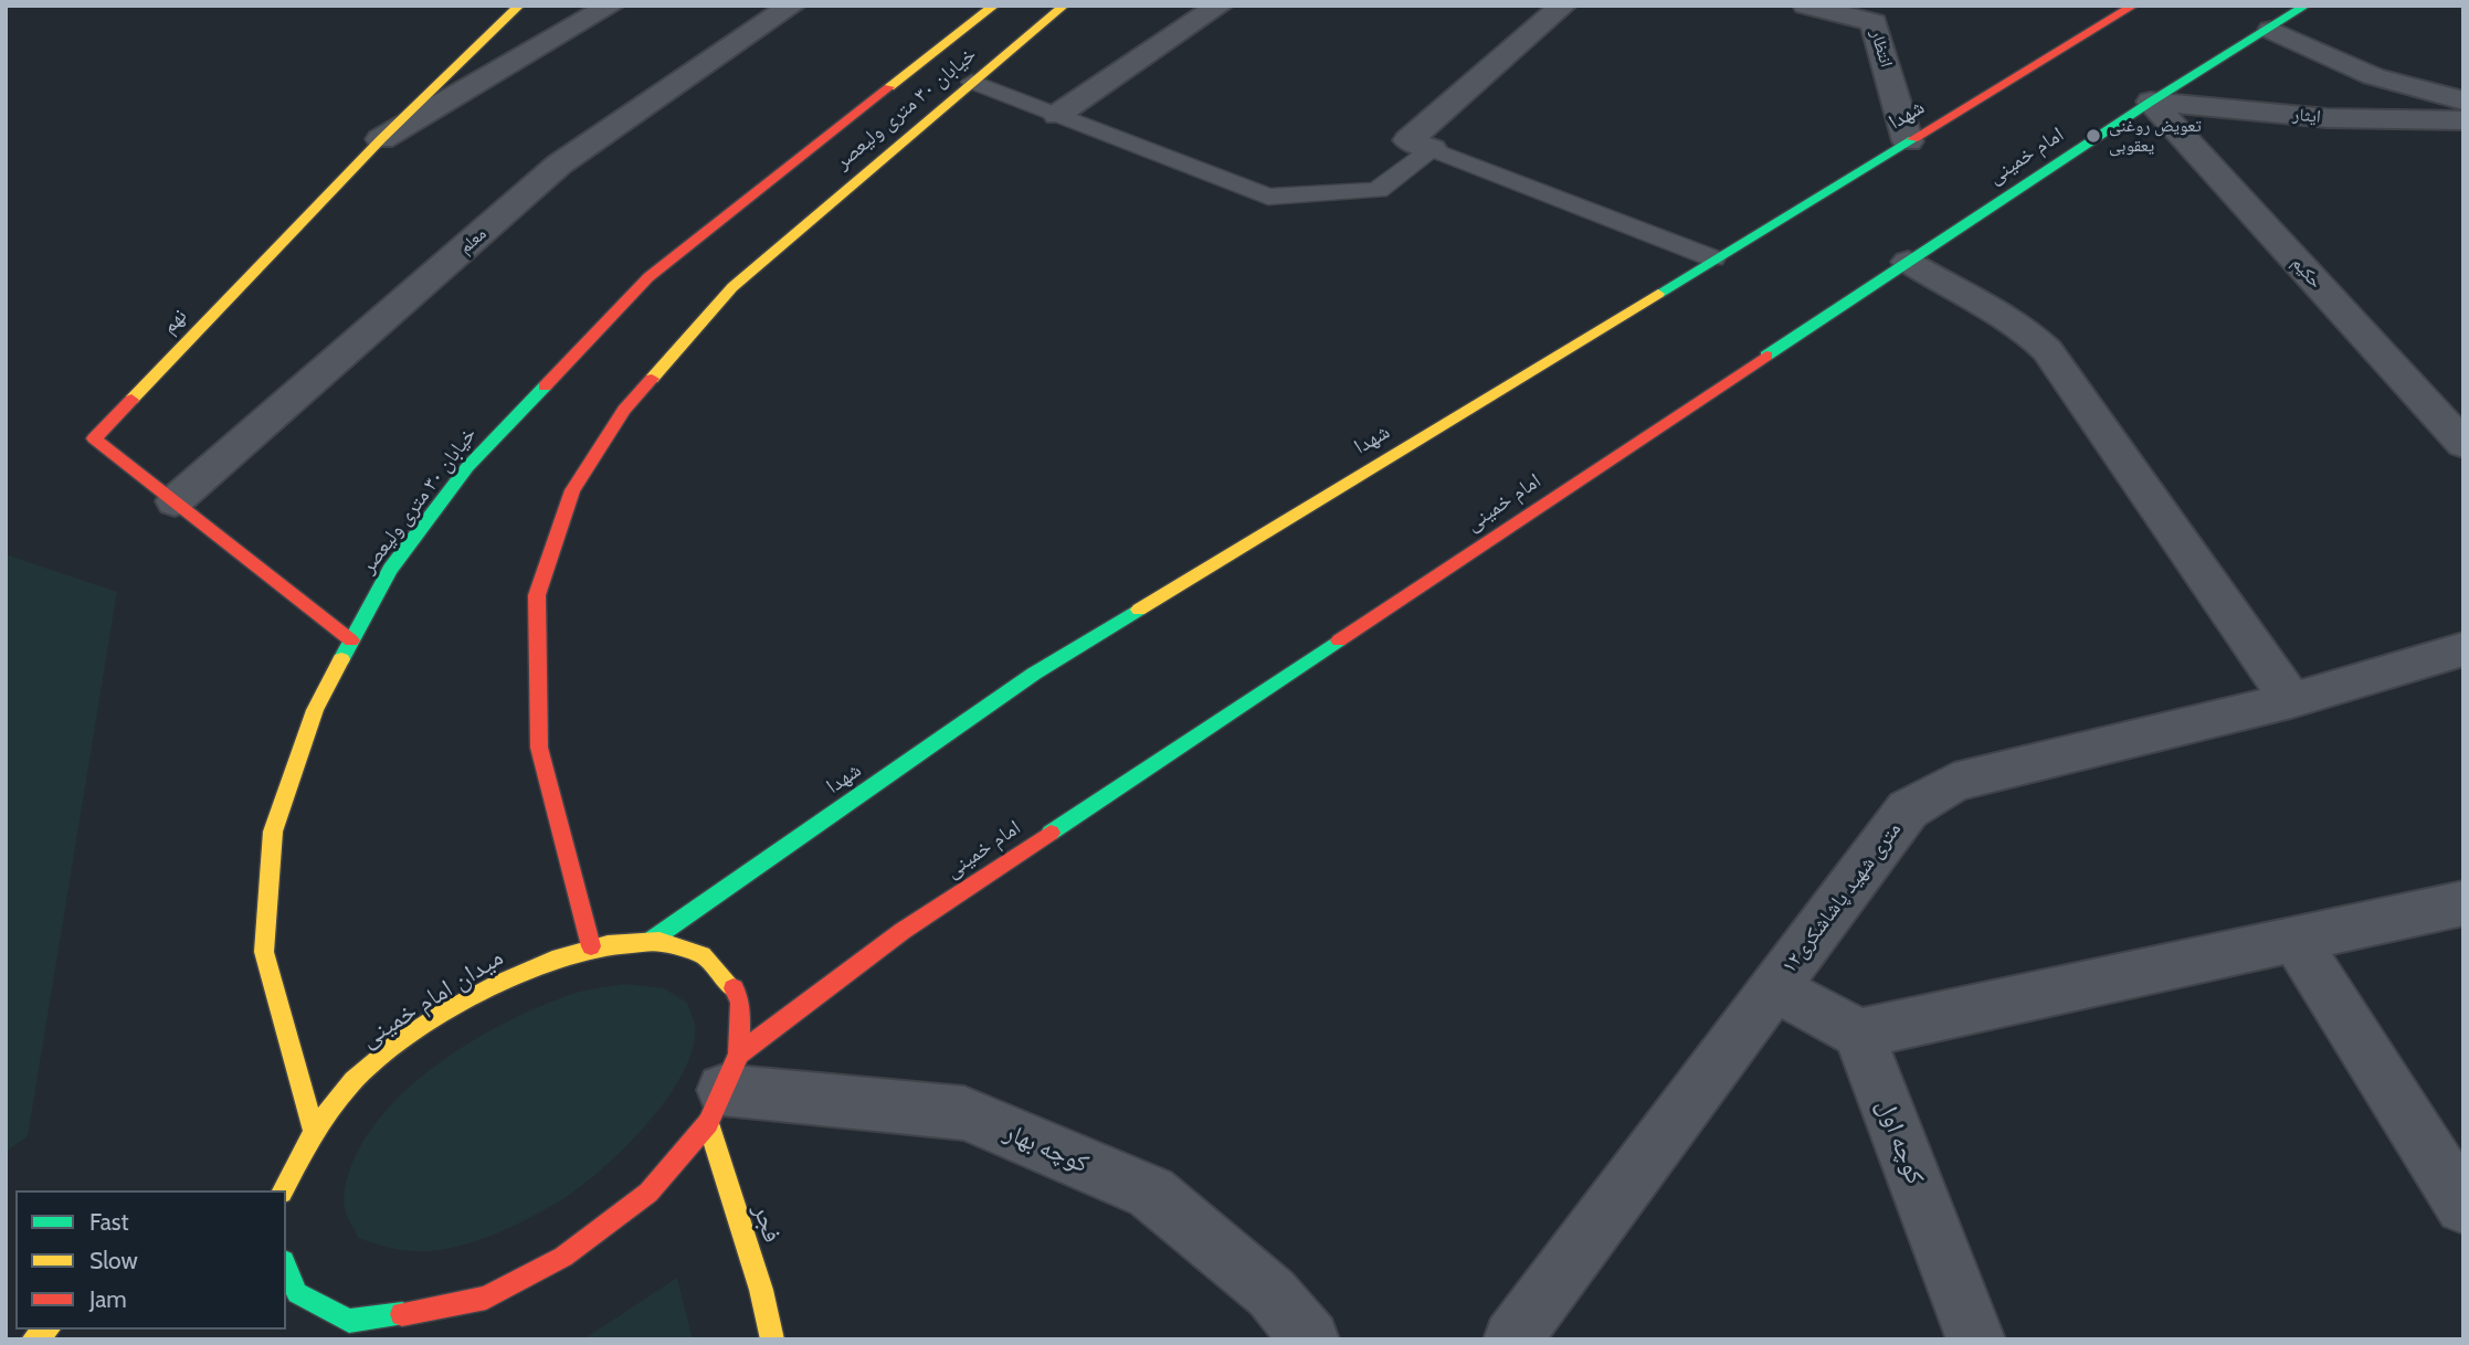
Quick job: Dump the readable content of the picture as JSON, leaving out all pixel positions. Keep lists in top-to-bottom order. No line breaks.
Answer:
{"streets":{"main road":["خیابان ۳۰ متری ولیعصر","شهدا","امام خمینی","نهم","میدان امام خمینی","فجر"],"street":["انتظار","ایثار","معلم","حکیم","۱۲متری شهید پاشاشکری","کوچه اول","کوچه بهار"]},"crossings":[["انتظار","شهدا"],["خیابان ۳۰ متری ولیعصر","نهم"],["خیابان ۳۰ متری ولیعصر","میدان امام خمینی"],["شهدا","میدان امام خمینی"],["ایثار","امام خمینی"],["ایثار","حکیم"],["امام خمینی","حکیم"],["امام خمینی","میدان امام خمینی"],["امام خمینی","کوچه بهار"],["امام خمینی","فجر"],["معلم","نهم"],["میدان امام خمینی","کوچه بهار"],["میدان امام خمینی","فجر"],["کوچه بهار","فجر"]],"places":["تعویض روغنی یعقوبی"],"legend":["Fast","Slow","Jam"]}
